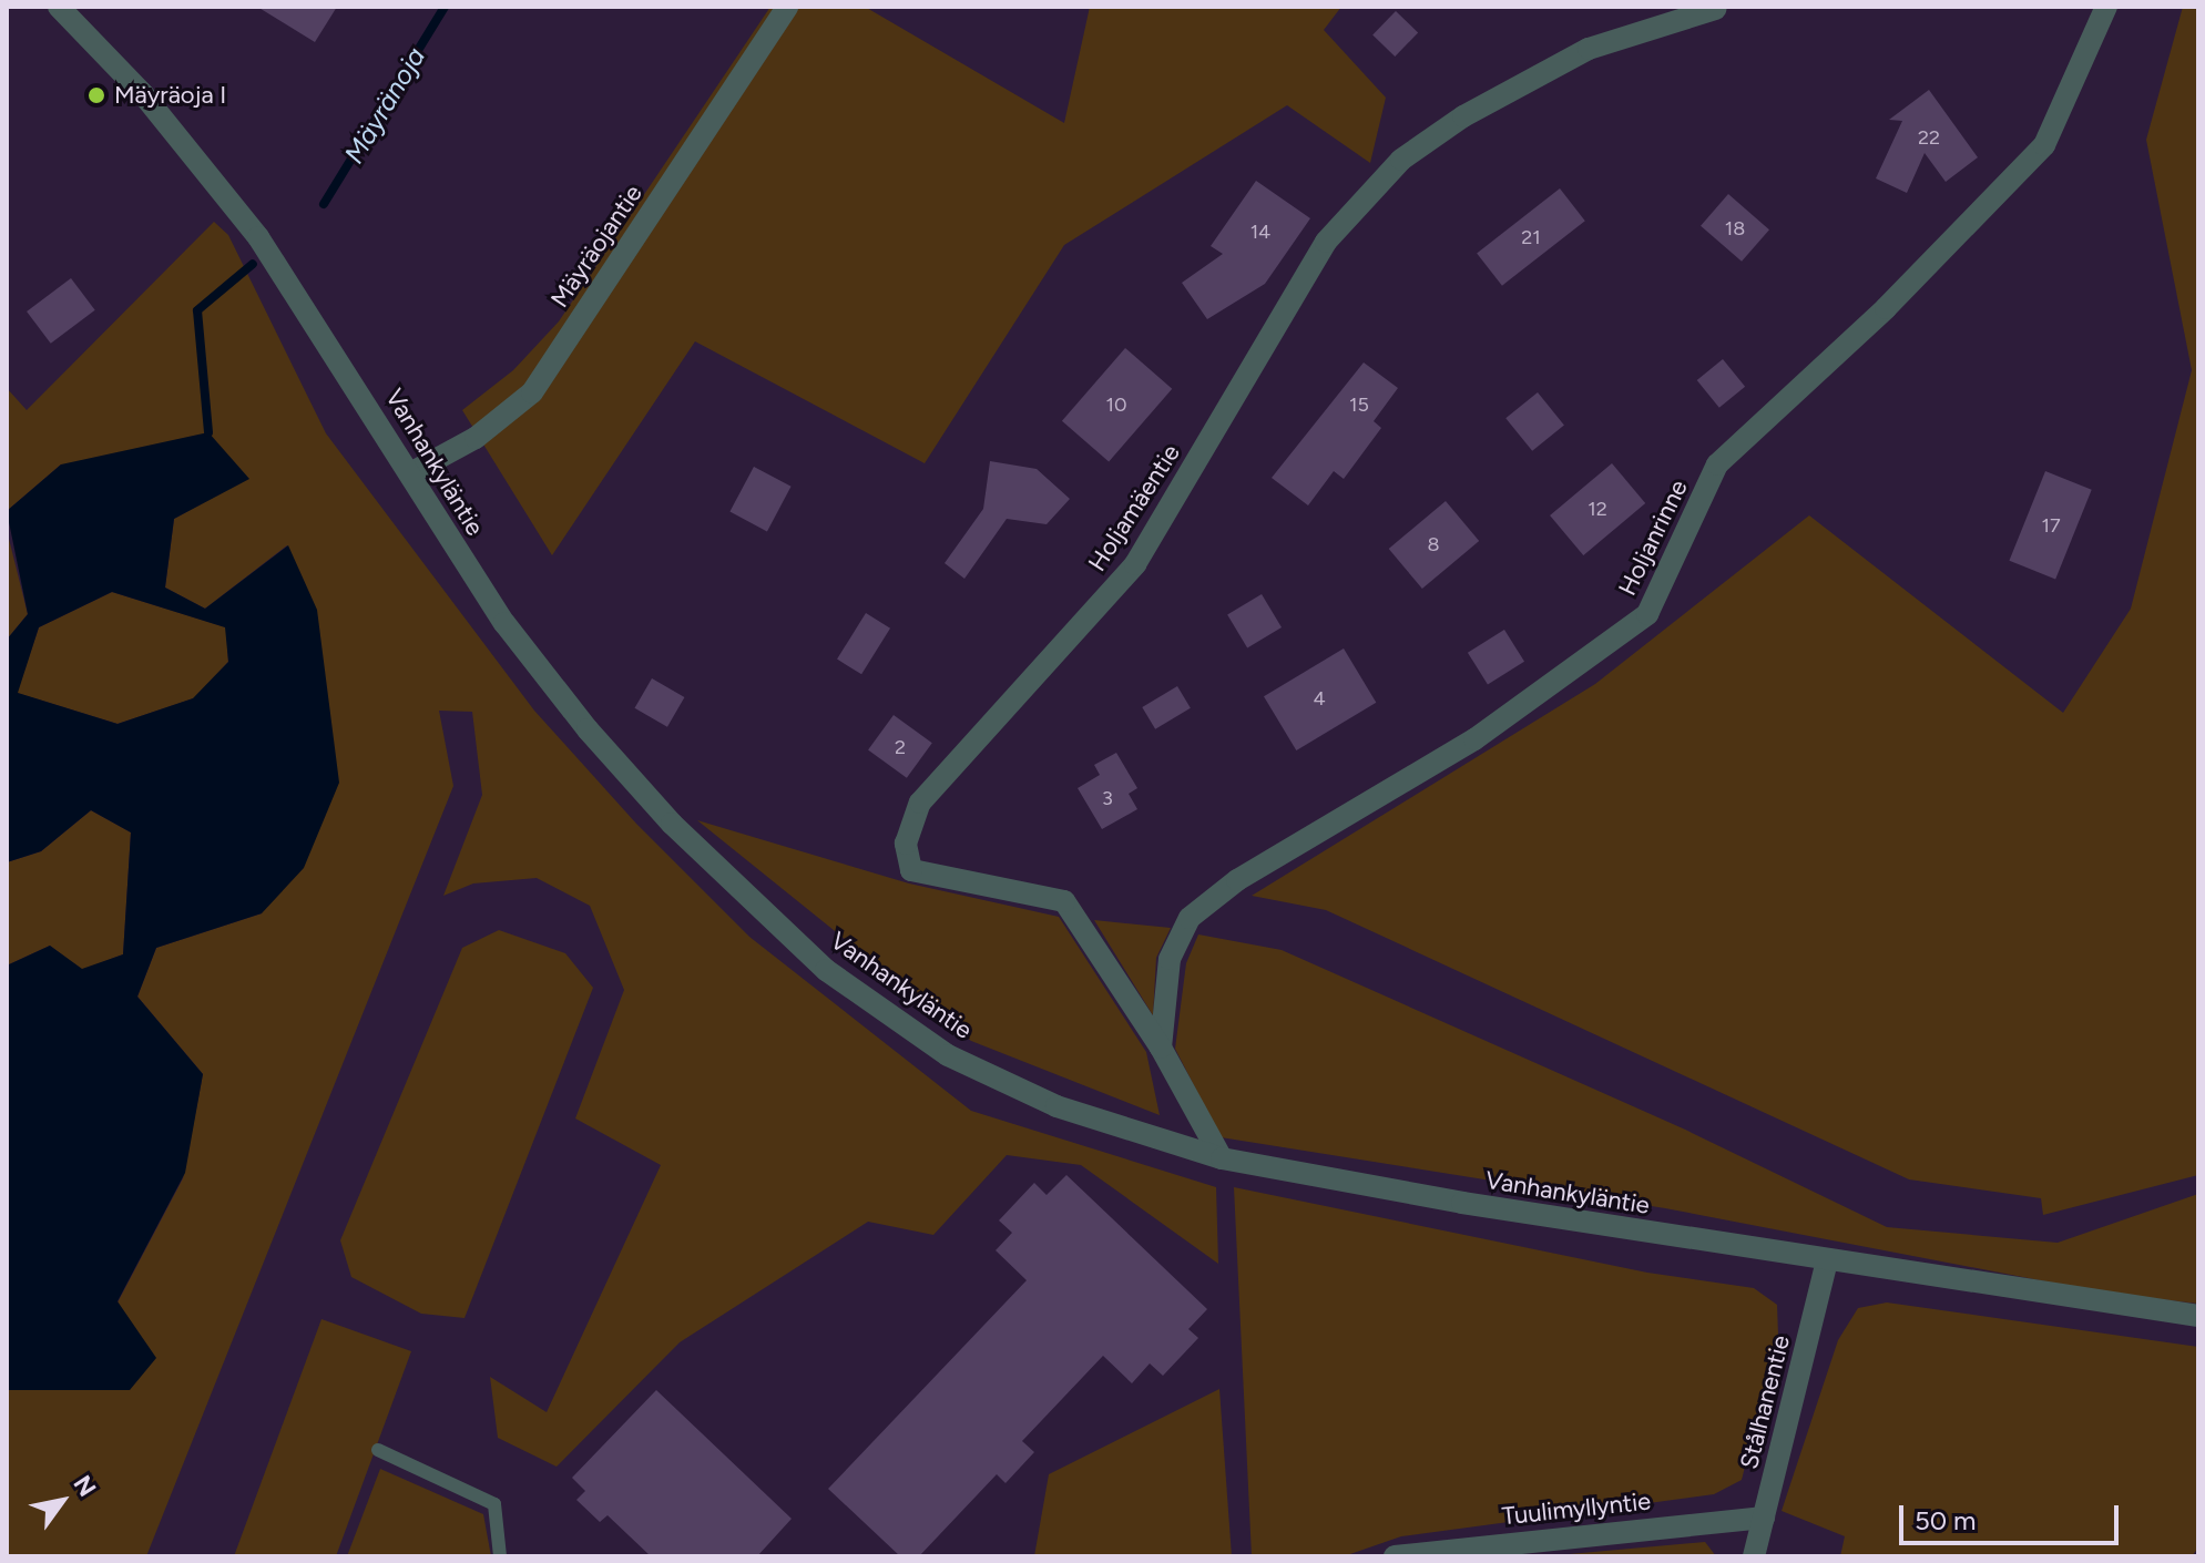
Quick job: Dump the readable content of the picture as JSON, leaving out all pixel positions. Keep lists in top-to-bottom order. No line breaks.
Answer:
{"streets":{"street":["Mäyräojantie","Vanhankyläntie","Holjamäentie","Holjanrinne","Stålhanentie","Tuulimyllyntie"]},"crossings":[["Mäyräojantie","Vanhankyläntie"],["Vanhankyläntie","Holjamäentie"],["Vanhankyläntie","Stålhanentie"],["Holjamäentie","Holjanrinne"],["Stålhanentie","Tuulimyllyntie"]],"water":["Mäyränoja"],"places":["Mäyräoja I"],"house_numbers":["22","18","14","21","10","15","12","17","8","4","2","3"],"scale_bar":"50 m","north":"top right"}
